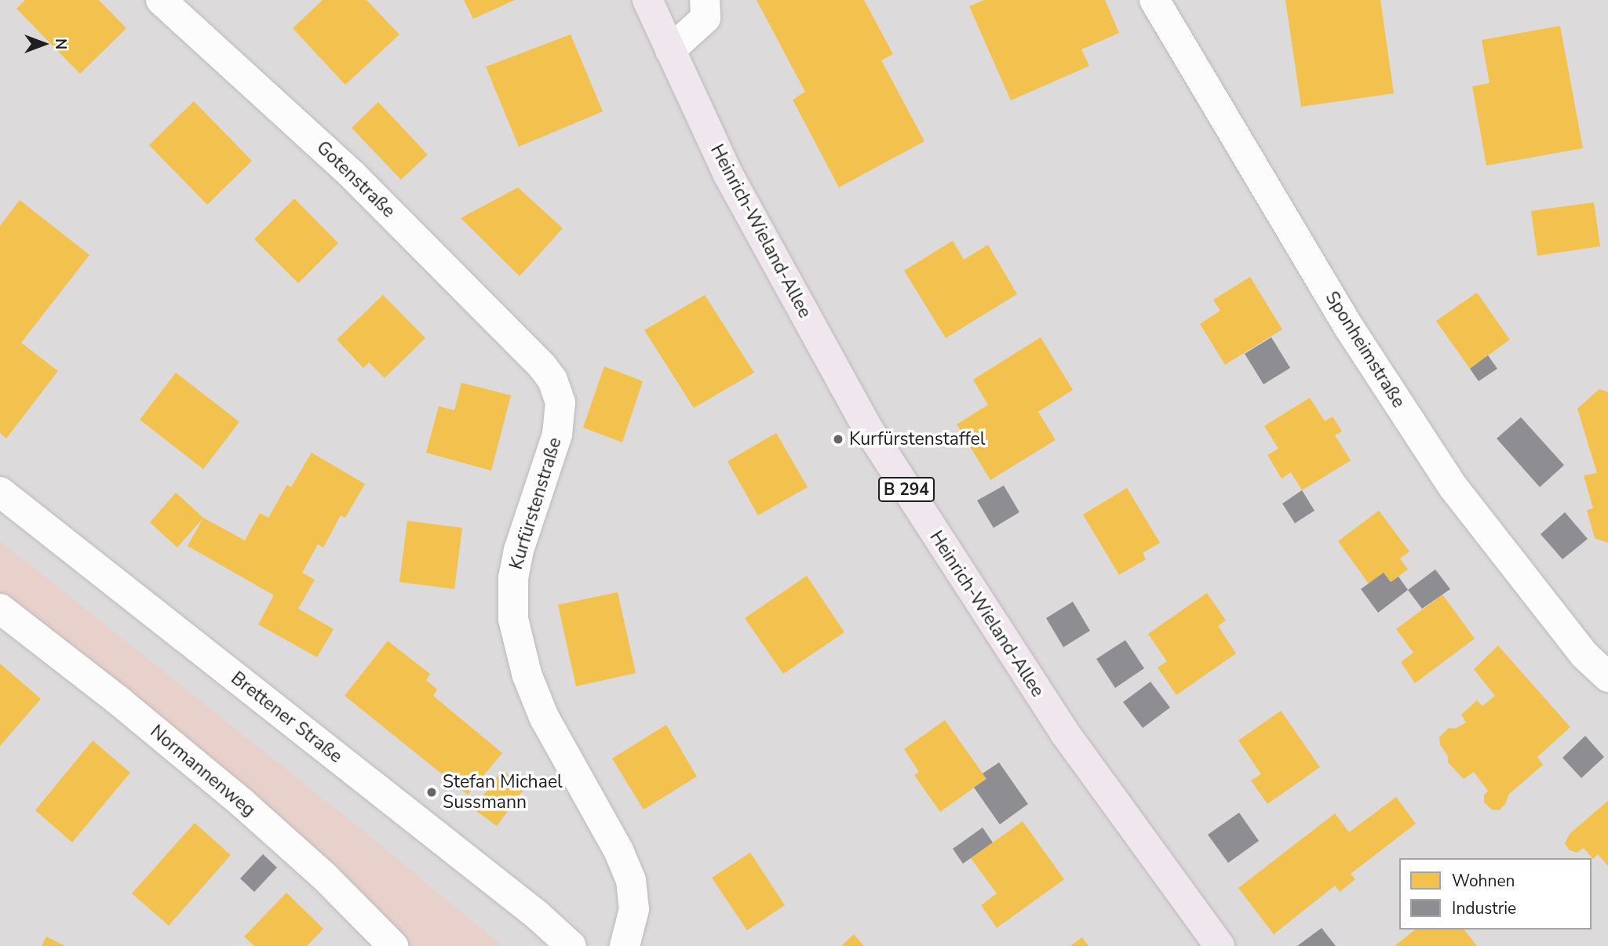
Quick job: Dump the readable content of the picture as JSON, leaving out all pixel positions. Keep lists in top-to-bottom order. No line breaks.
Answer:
{"streets":{"main road":["Heinrich-Wieland-Allee","B 294"],"street":["Gotenstraße","Sponheimstraße","Kurfürstenstraße","Brettener Straße","Normannenweg"]},"crossings":[["Gotenstraße","Kurfürstenstraße"]],"places":["Kurfürstenstaffel","Stefan Michael Sussmann"],"legend":["Wohnen","Industrie"],"north":"right"}
